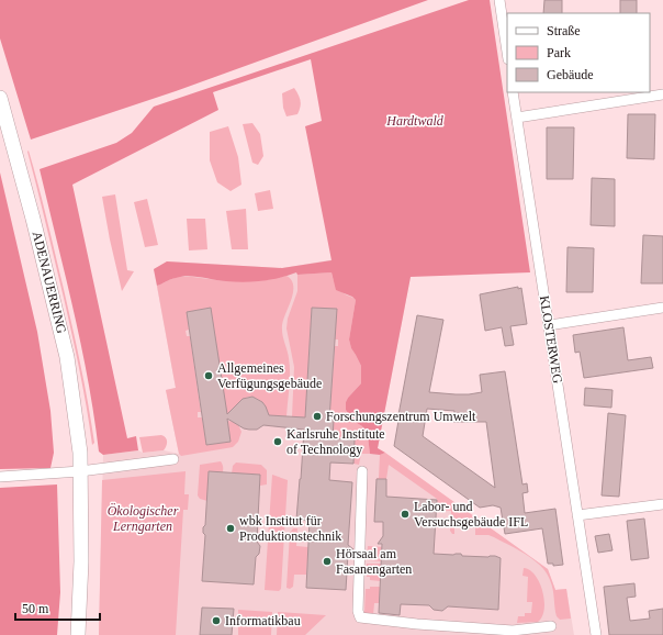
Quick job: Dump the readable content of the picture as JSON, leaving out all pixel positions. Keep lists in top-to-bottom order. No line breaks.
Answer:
{"streets":{"main road":["ADENAUERRING"],"street":["KLOSTERWEG"]},"parks":["Hardtwald","Ökologischer Lerngarten"],"places":["Allgemeines Verfügungsgebäude","Forschungszentrum Umwelt","Karlsruhe Institute of Technology","Labor- und Versuchsgebäude IFL","wbk Institut für Produktionstechnik","Hörsaal am Fasanengarten","Informatikbau"],"legend":["Straße","Park","Gebäude"],"scale_bar":"50 m"}
